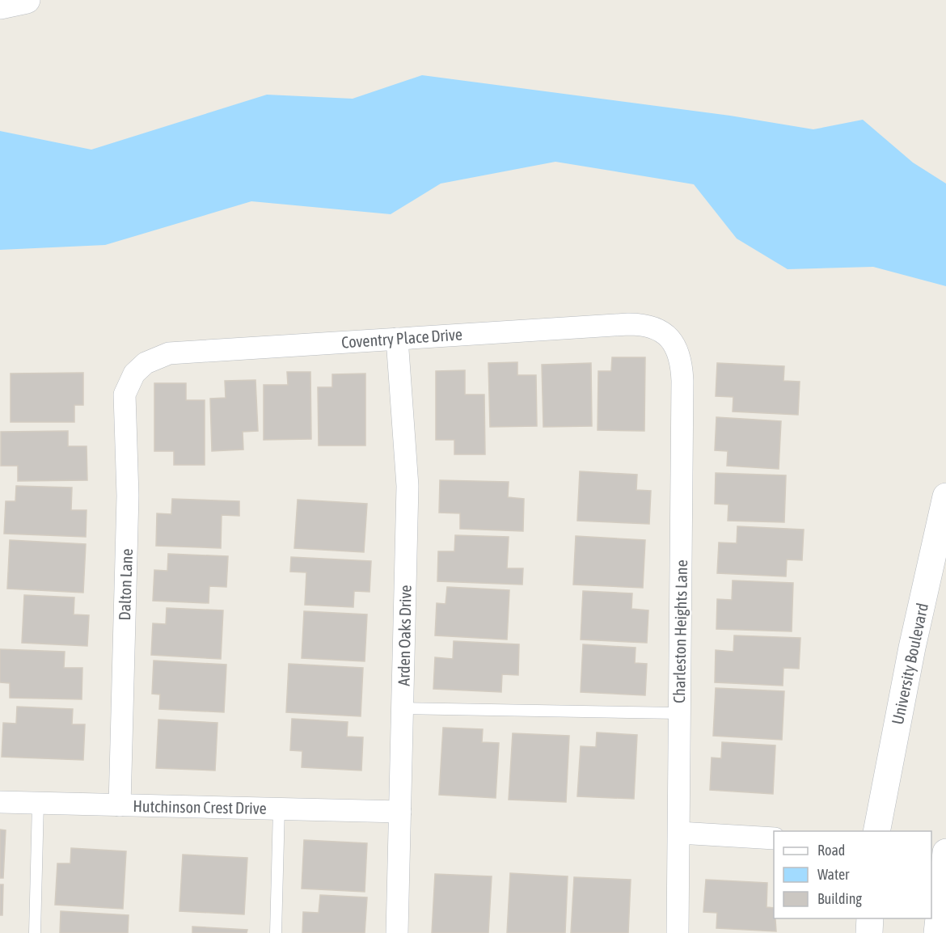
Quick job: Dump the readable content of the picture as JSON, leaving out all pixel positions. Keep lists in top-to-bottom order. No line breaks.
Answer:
{"streets":{"main road":["University Boulevard"],"street":["Coventry Place Drive","Dalton Lane","Charleston Heights Lane","Arden Oaks Drive","Hutchinson Crest Drive"]},"crossings":[["Coventry Place Drive","Dalton Lane"],["Coventry Place Drive","Charleston Heights Lane"],["Coventry Place Drive","Arden Oaks Drive"],["Dalton Lane","Hutchinson Crest Drive"],["Arden Oaks Drive","Hutchinson Crest Drive"]],"legend":["Road","Water","Building"]}
